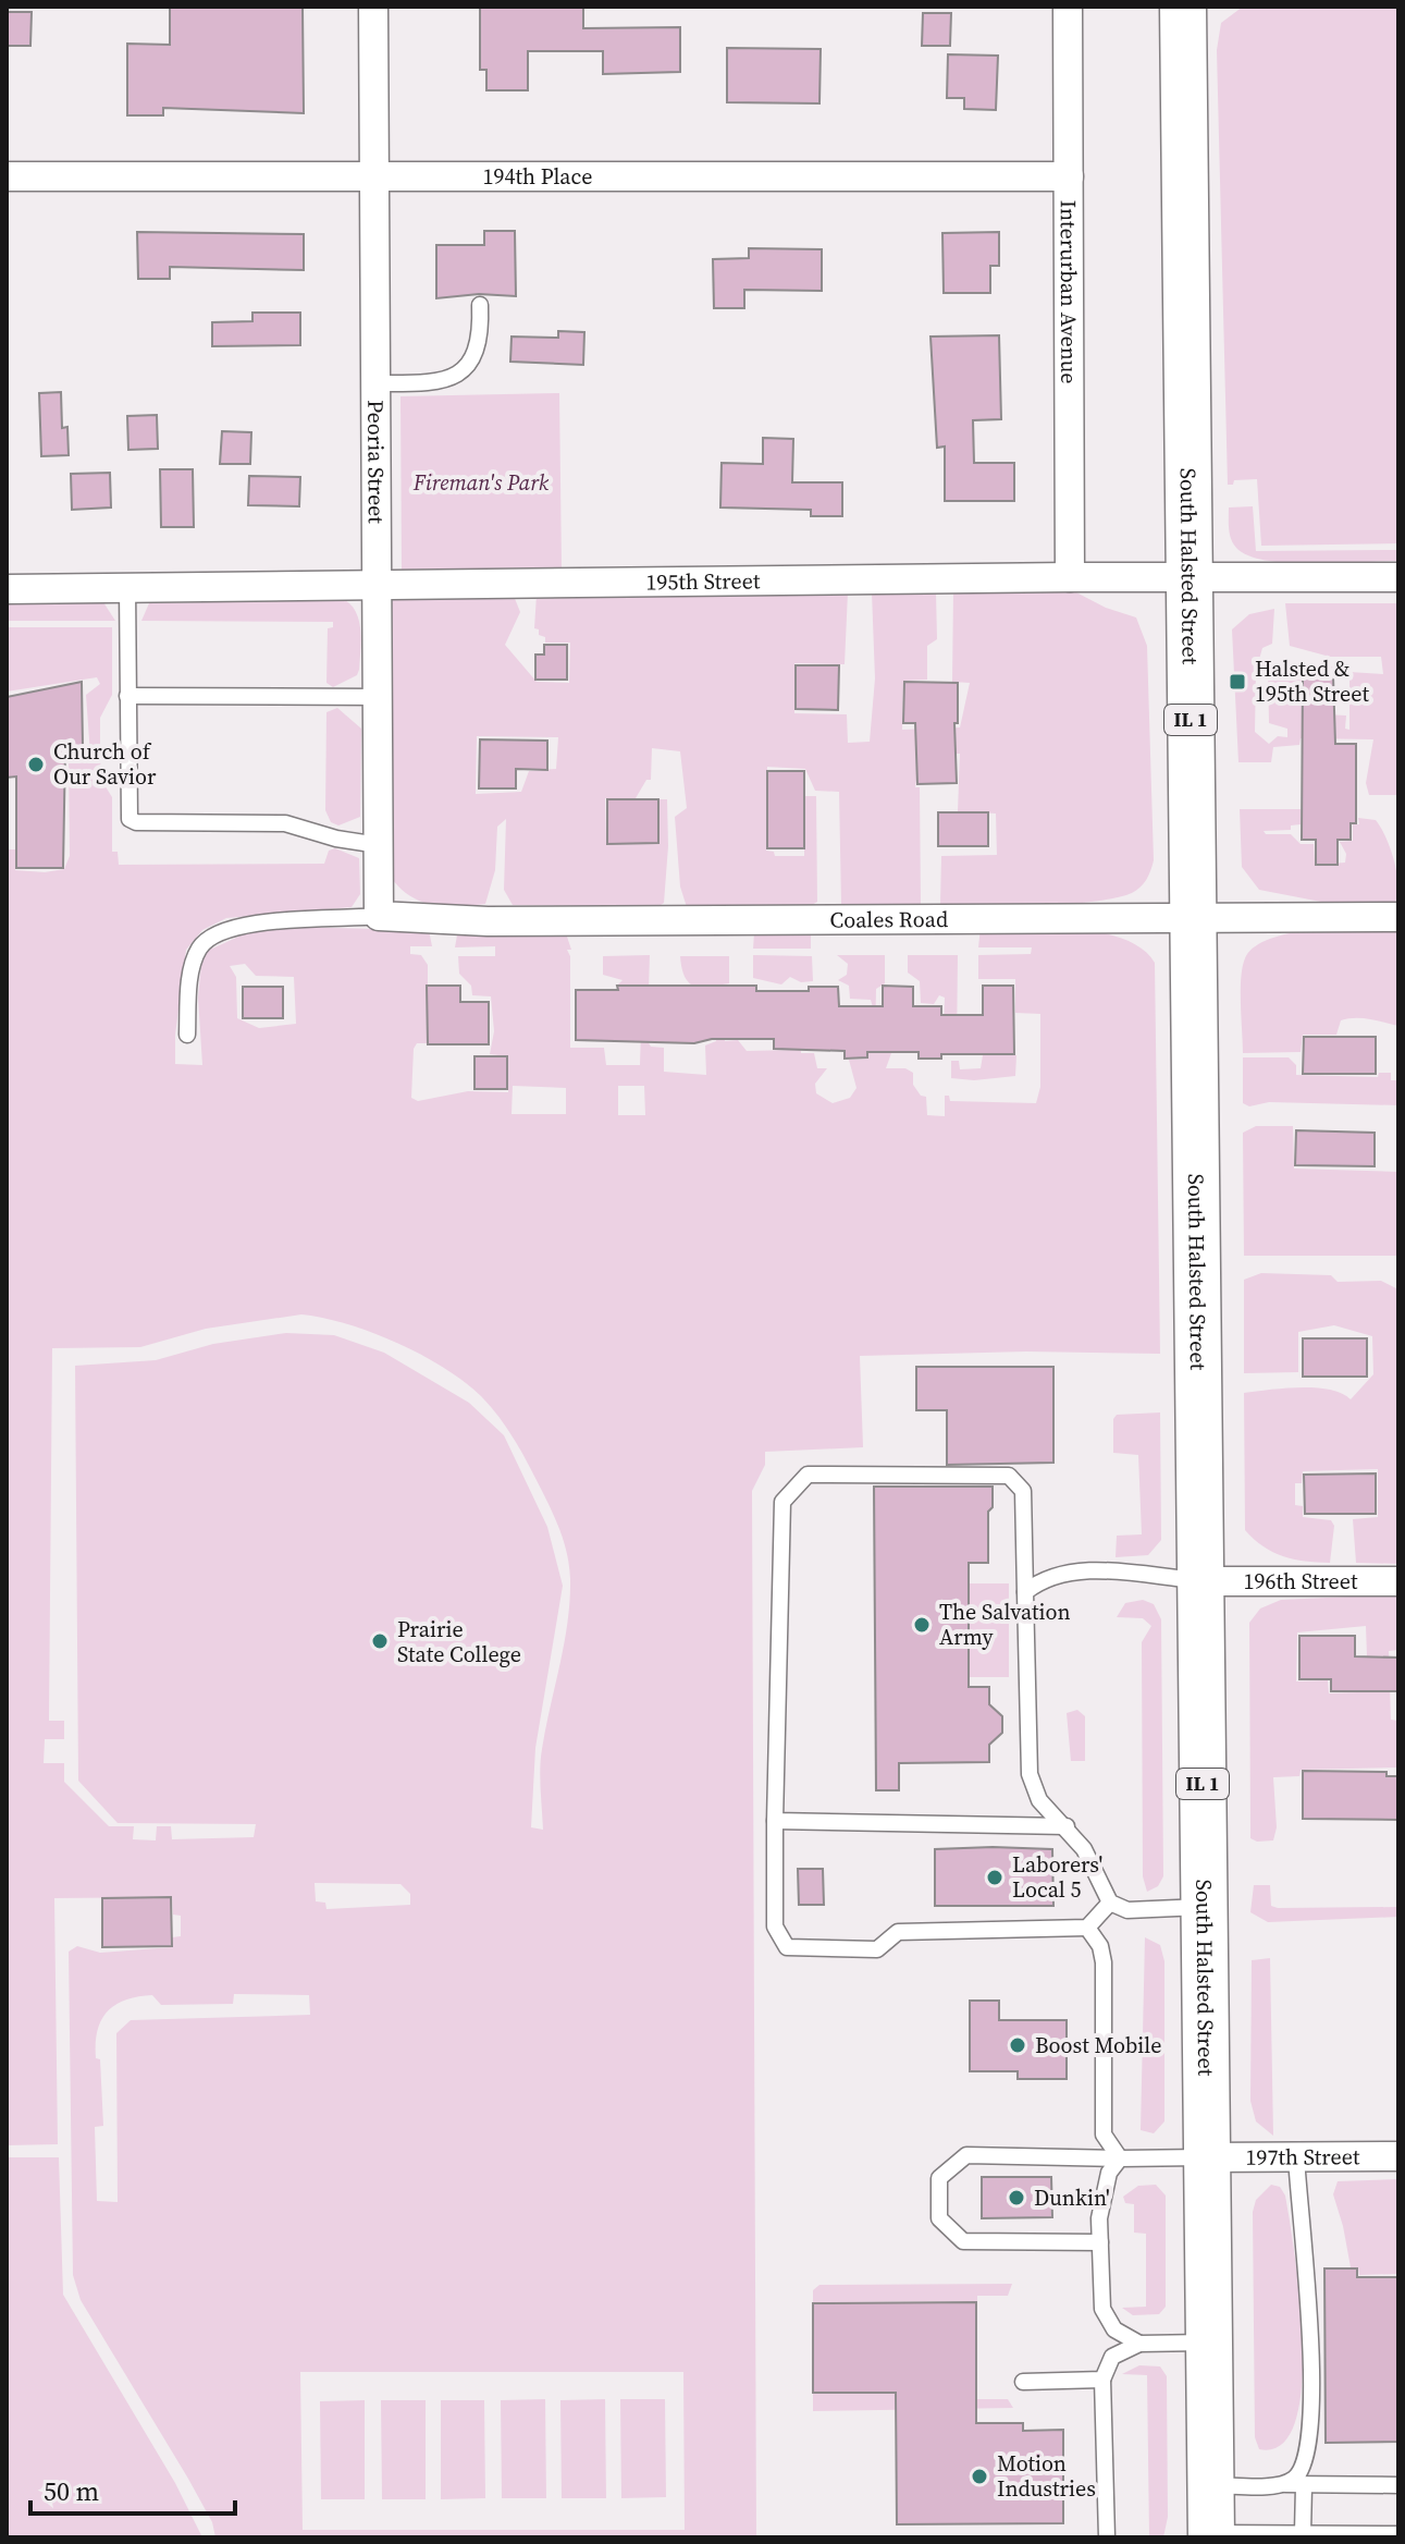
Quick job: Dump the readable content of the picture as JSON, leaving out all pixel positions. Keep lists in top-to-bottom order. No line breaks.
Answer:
{"streets":{"main road":["South Halsted Street","IL 1"],"street":["194th Place","Interurban Avenue","Peoria Street","195th Street","Coales Road","196th Street","197th Street"]},"crossings":[["194th Place","Interurban Avenue"],["194th Place","Peoria Street"],["Interurban Avenue","195th Street"],["Peoria Street","195th Street"],["Peoria Street","Coales Road"],["South Halsted Street","195th Street"],["South Halsted Street","Coales Road"],["South Halsted Street","196th Street"],["South Halsted Street","197th Street"]],"parks":["Fireman's Park"],"places":{"transit":["Halsted & 195th Street"],"other":["Church of Our Savior","The Salvation Army","Prairie State College","Laborers' Local 5","Boost Mobile","Dunkin'","Motion Industries"]},"scale_bar":"50 m"}
